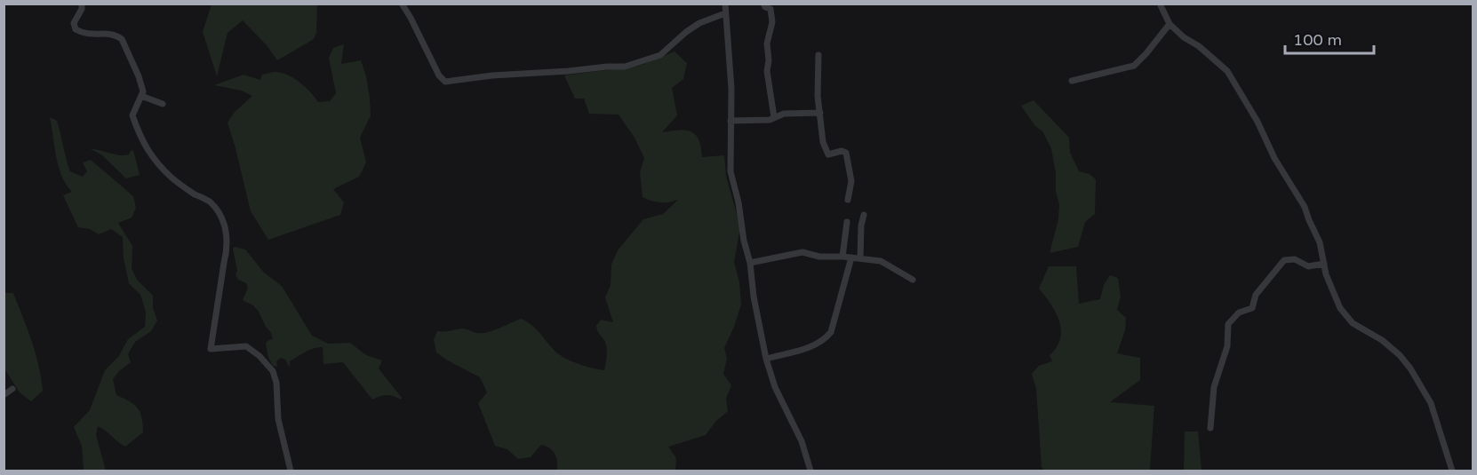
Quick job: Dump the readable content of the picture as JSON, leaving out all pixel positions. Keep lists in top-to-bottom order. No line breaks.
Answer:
{"scale_bar":"100 m"}
